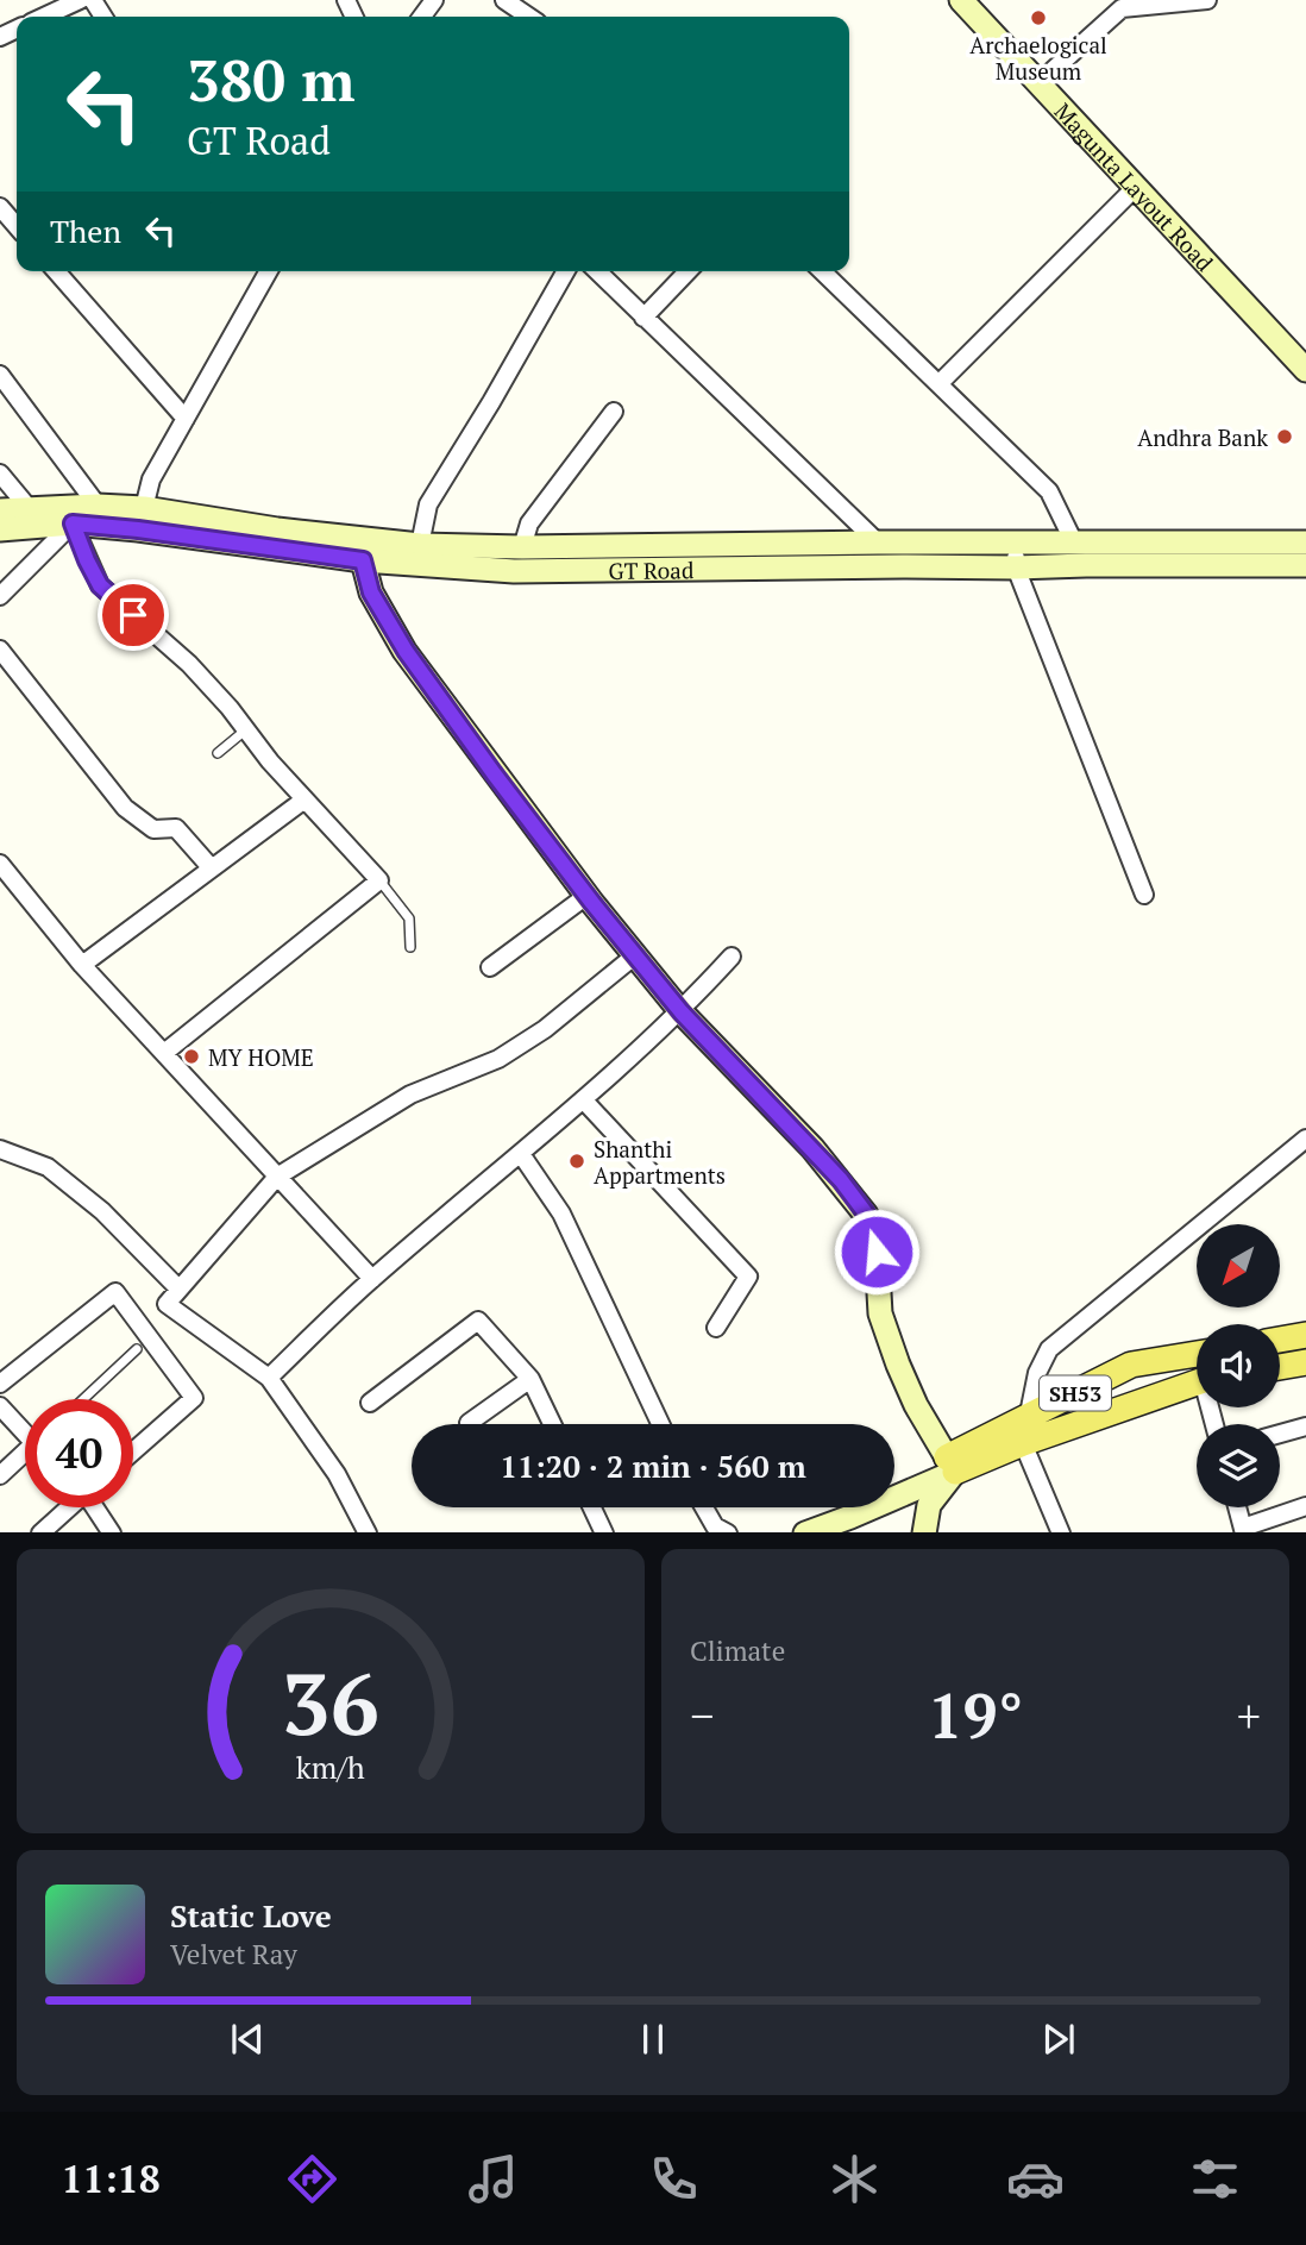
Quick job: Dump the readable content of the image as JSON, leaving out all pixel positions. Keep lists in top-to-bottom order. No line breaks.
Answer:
{"streets":{"main road":["Magunta Layout Road","GT Road","SH53"]},"places":["Archaelogical Museum","Andhra Bank","MY HOME","Shanthi Appartments"],"north":"bottom left","page":{"turn":["380 m","GT Road"],"then":"Then","limit":"40","trip":"11:20 · 2 min · 560 m","tile":"Climate","heat":["−","19°","+"],"song":["Static Love","Velvet Ray"],"tabs":"11:18","gauge":["36","km/h"]}}
